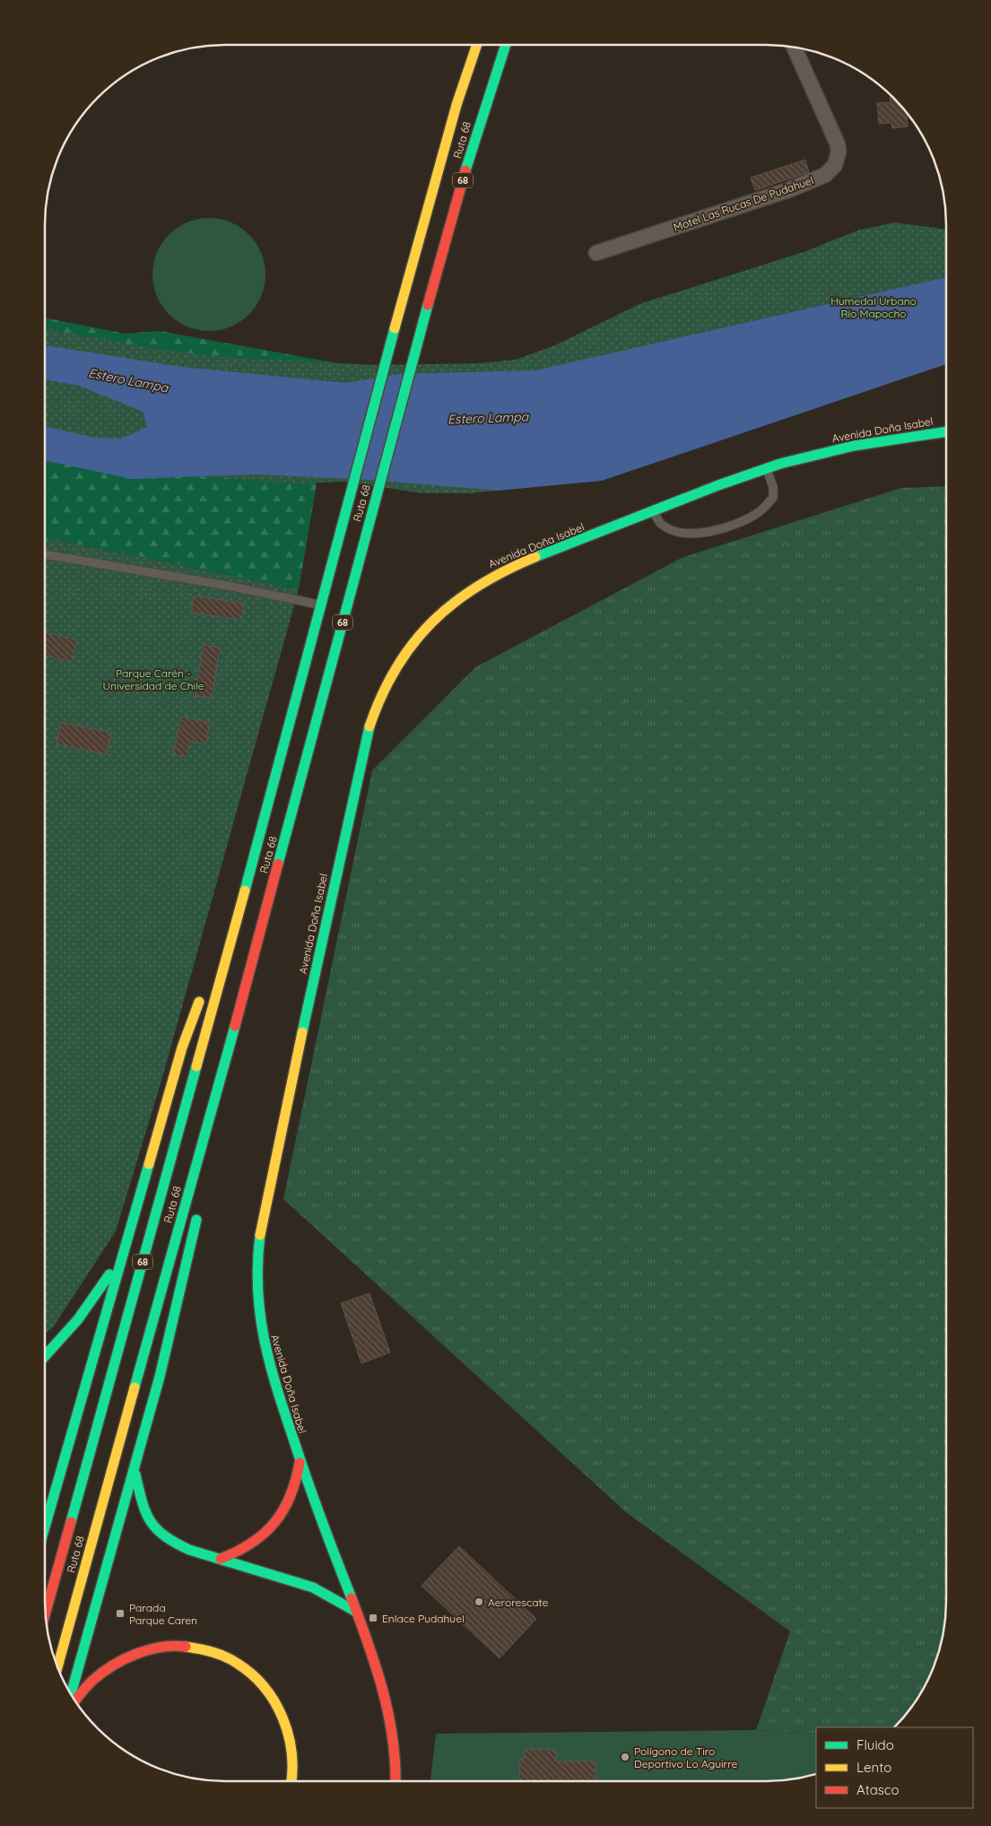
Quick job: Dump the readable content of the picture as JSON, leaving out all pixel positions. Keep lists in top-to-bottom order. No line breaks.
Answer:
{"streets":{"main road":["Ruta 68","68","Avenida Doña Isabel"],"street":["Motel Las Rucas De Pudahuel"]},"water":["Estero Lampa"],"parks":["Humedal Urbano Río Mapocho","Parque Carén - Universidad de Chile"],"places":{"other":["Aerorescate","Polígono de Tiro Deportivo Lo Aguirre"],"transit":["Parada Parque Caren","Enlace Pudahuel"]},"legend":["Fluido","Lento","Atasco"]}
